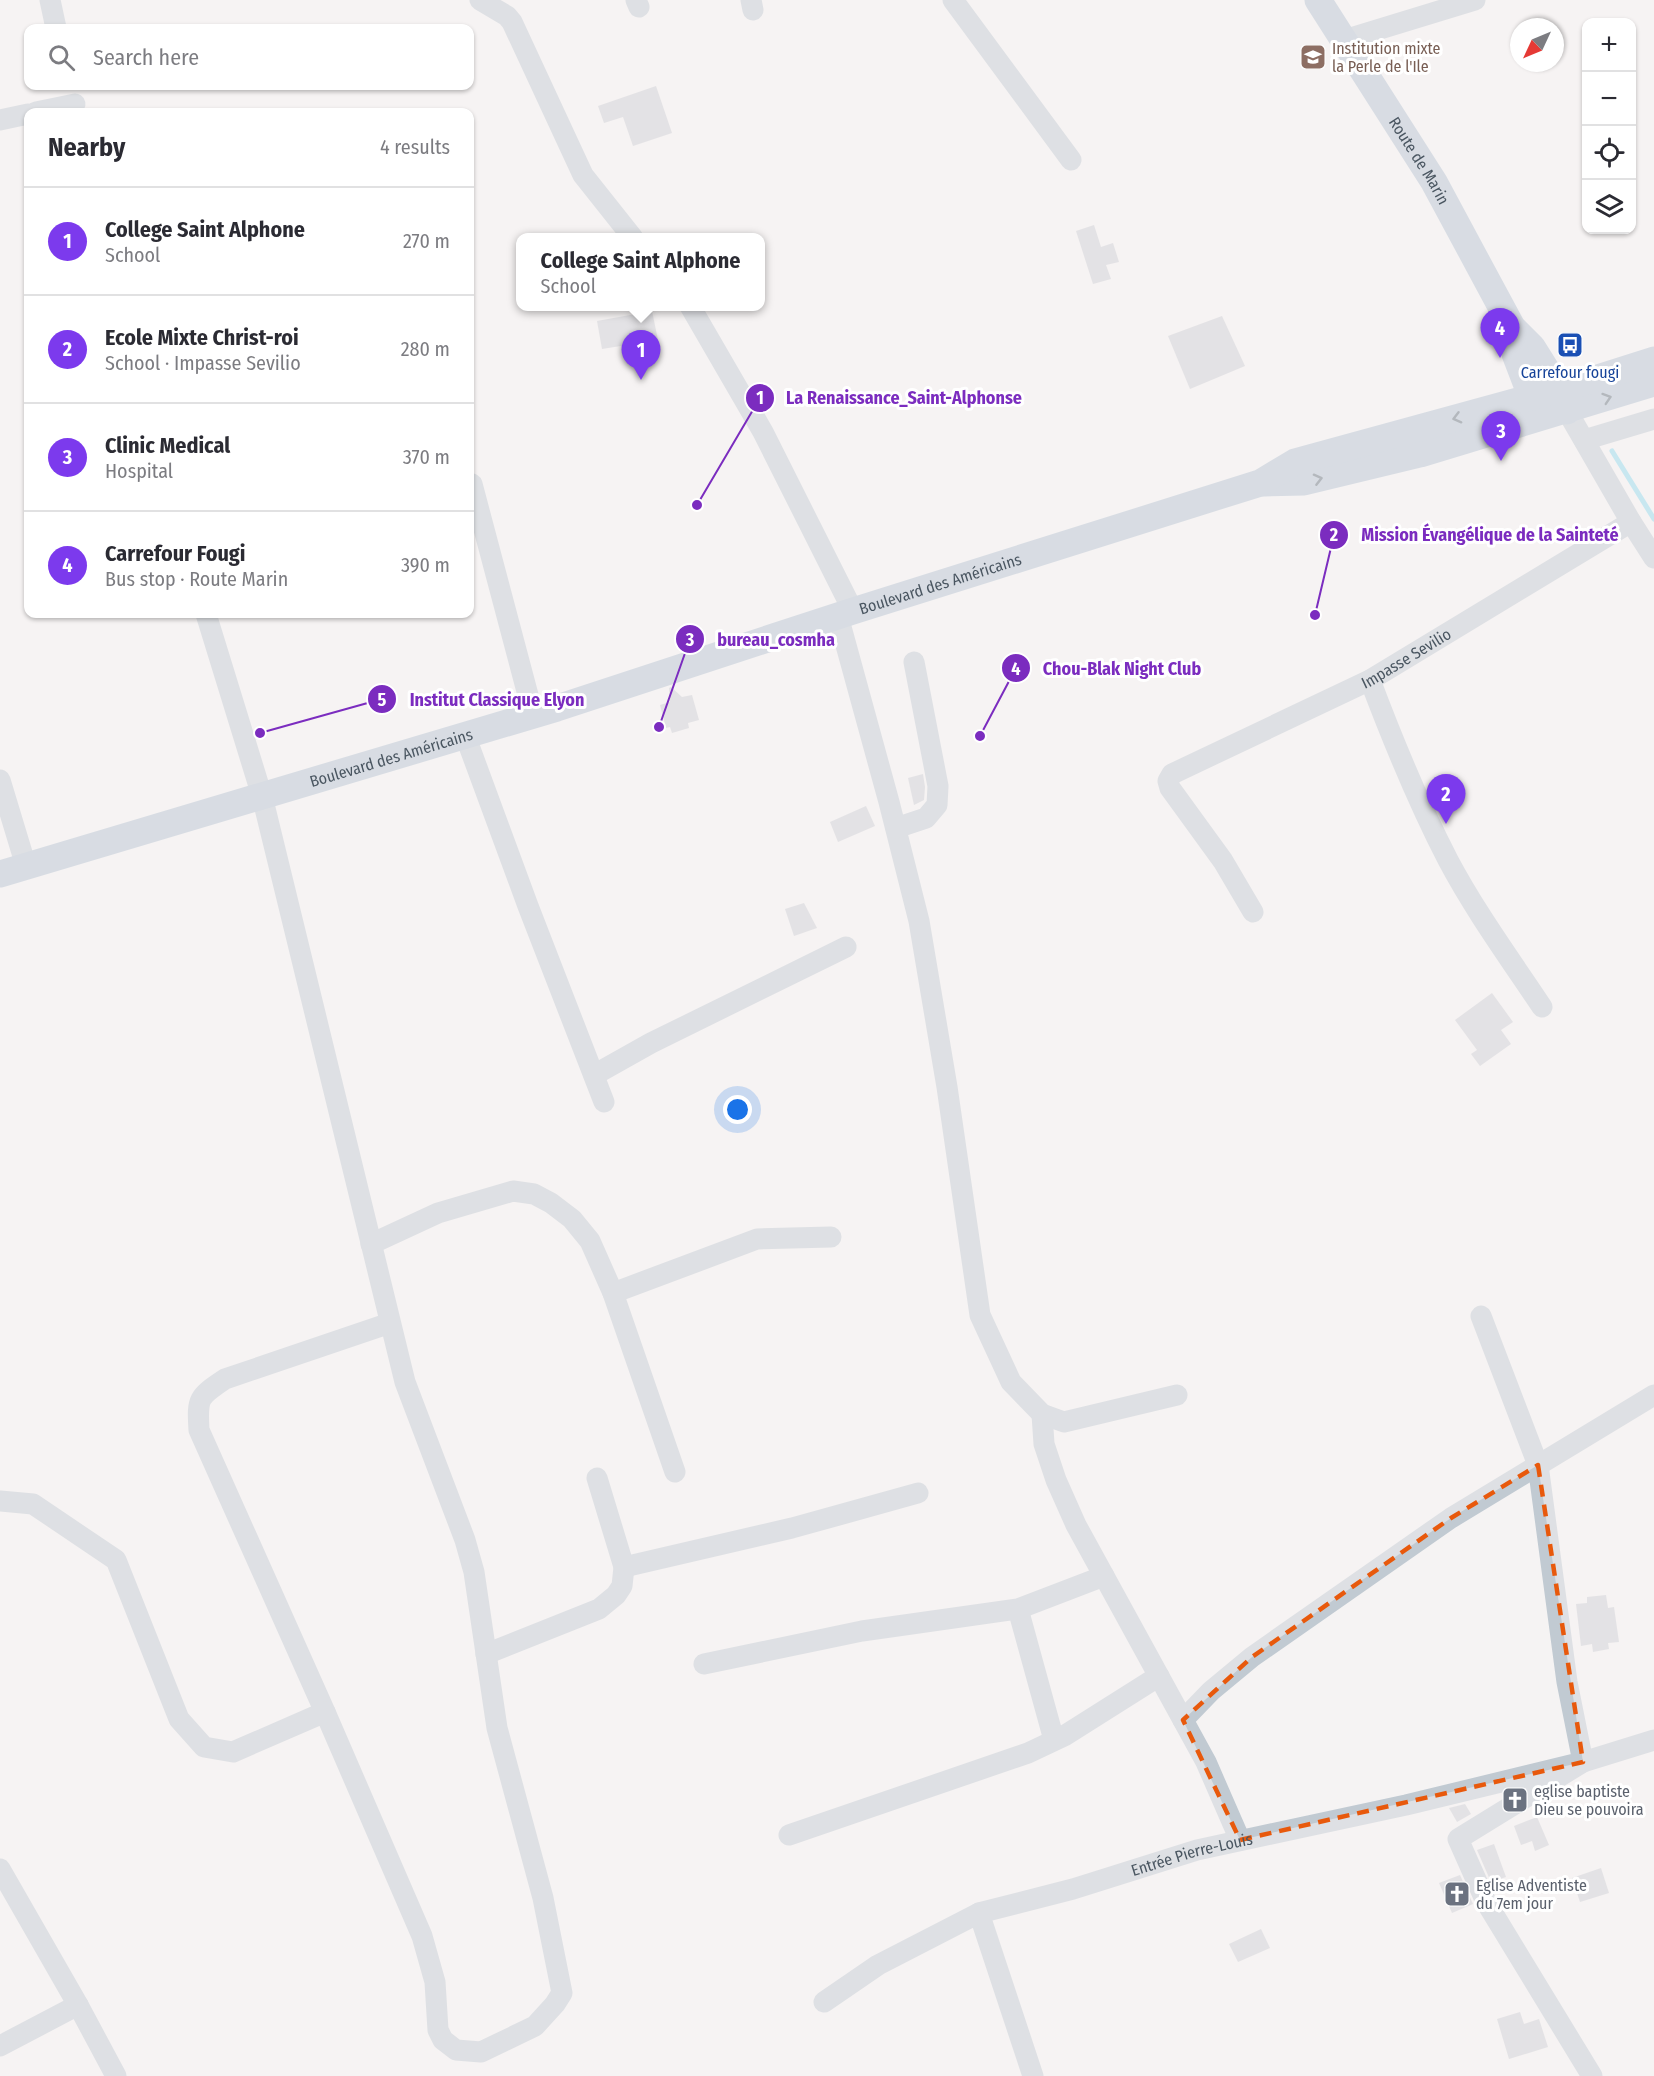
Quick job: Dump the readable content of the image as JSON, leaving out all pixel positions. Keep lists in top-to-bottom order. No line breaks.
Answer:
{"streets":{"main road":["Route de Marin","Boulevard des Américains"],"street":["Impasse Sevilio","Entrée Pierre-Louis"]},"places":{"school or university":["Institution mixte la Perle de l'Ile"],"bus stop":["Carrefour fougi"],"other":["La Renaissance_Saint-Alphonse","Mission Évangélique de la Sainteté","bureau_cosmha","Institut Classique Elyon","Chou-Blak Night Club"],"church":["eglise baptiste Dieu se pouvoira","Eglise Adventiste du 7em jour"]},"north":"bottom left","page":{"map_buttons":["+","−"],"search":"Search here","heading":["Nearby","4 results"],"list":[{"mark":"1","name":"College Saint Alphone","note":"School","value":"270 m"},{"mark":"2","name":"Ecole Mixte Christ-roi","note":"School · Impasse Sevilio","value":"280 m"},{"mark":"3","name":"Clinic Medical","note":"Hospital","value":"370 m"},{"mark":"4","name":"Carrefour Fougi","note":"Bus stop · Route Marin","value":"390 m"}],"popup":["College Saint Alphone","School"],"pins":["4","1","3","2"]}}
